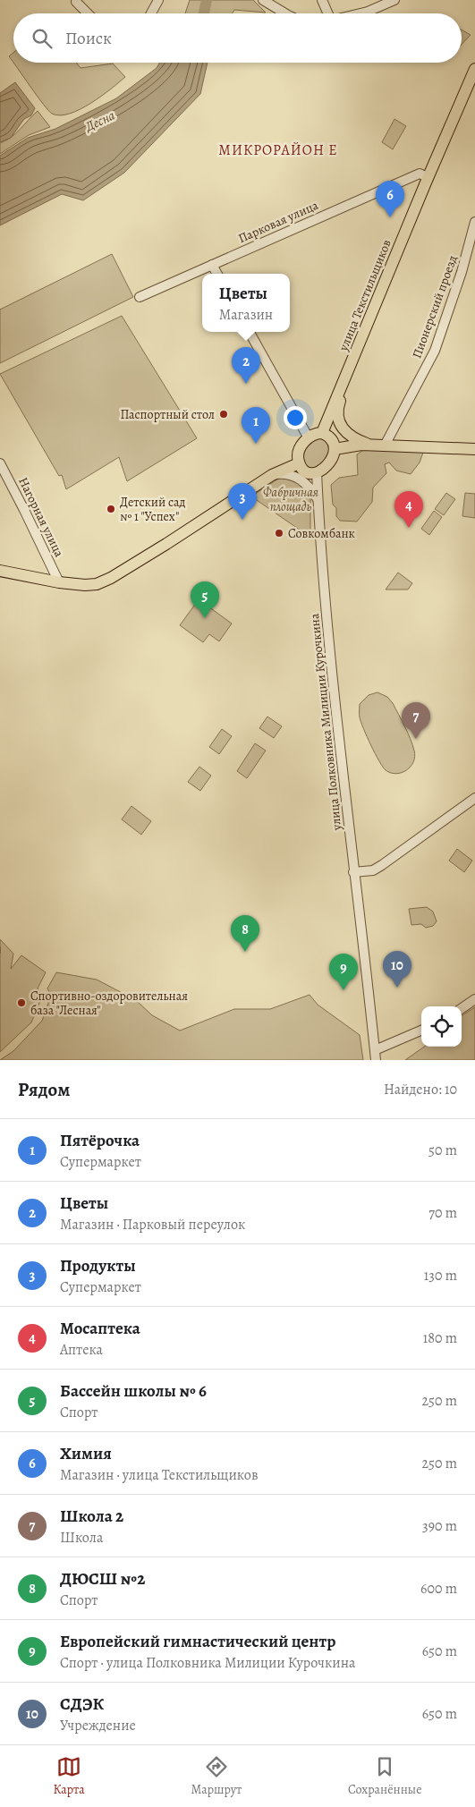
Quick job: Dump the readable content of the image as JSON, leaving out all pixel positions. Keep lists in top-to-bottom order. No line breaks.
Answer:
{"streets":{"main road":["улица Текстильщиков"],"street":["Парковая улица","Пионерский проезд","Нагорная улица","улица Полковника Милиции Курочкина"]},"crossings":[["Парковая улица","улица Текстильщиков"],["улица Текстильщиков","улица Полковника Милиции Курочкина"]],"districts":["МИКРОРАЙОН Е"],"water":["Десна"],"parks":["Фабричная площадь"],"places":["Паспортный стол","Детский сад № 1 \"Успех\"","Совкомбанк","Спортивно-оздоровительная база \"Лесная\""],"page":{"search":"Поиск","pins":["6","2","1","3","4","5","7","8","10","9"],"popup":["Цветы","Магазин"],"heading":["Рядом","Найдено: 10"],"list":[{"mark":"1","name":"Пятёрочка","note":"Супермаркет","value":"50 m"},{"mark":"2","name":"Цветы","note":"Магазин · Парковый переулок","value":"70 m"},{"mark":"3","name":"Продукты","note":"Супермаркет","value":"130 m"},{"mark":"4","name":"Мосаптека","note":"Аптека","value":"180 m"},{"mark":"5","name":"Бассейн школы № 6","note":"Спорт","value":"250 m"},{"mark":"6","name":"Химия","note":"Магазин · улица Текстильщиков","value":"250 m"},{"mark":"7","name":"Школа 2","note":"Школа","value":"390 m"},{"mark":"8","name":"ДЮСШ №2","note":"Спорт","value":"600 m"},{"mark":"9","name":"Европейский гимнастический центр","note":"Спорт · улица Полковника Милиции Курочкина","value":"650 m"},{"mark":"10","name":"СДЭК","note":"Учреждение","value":"650 m"}],"nav":["Карта","Маршрут","Сохранённые"]}}
